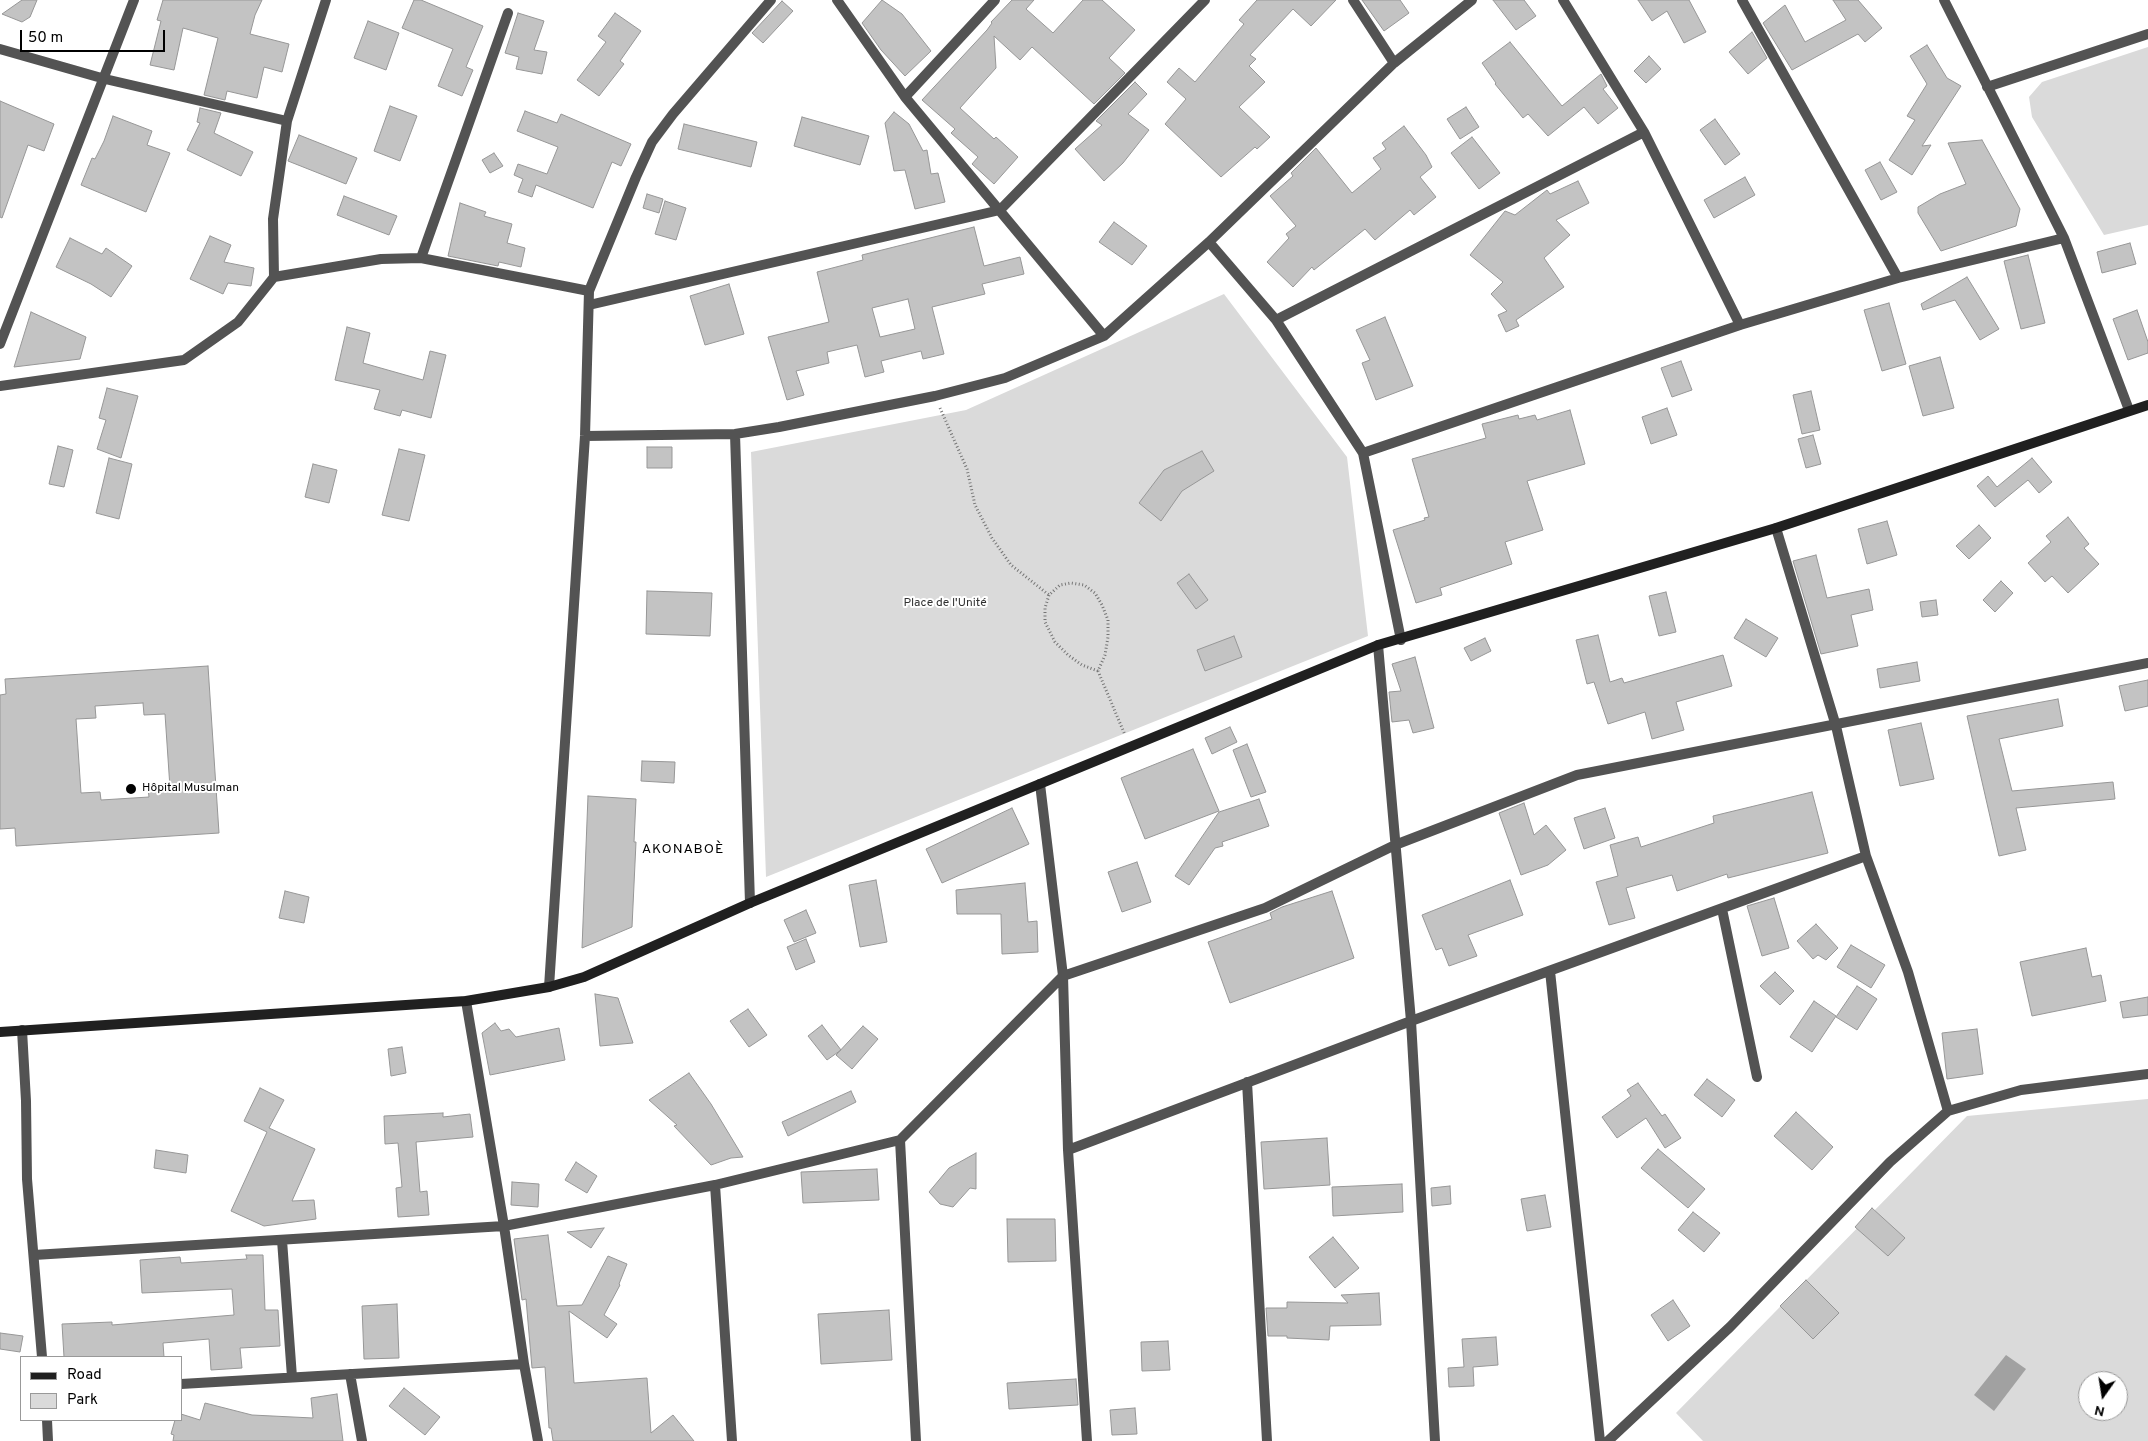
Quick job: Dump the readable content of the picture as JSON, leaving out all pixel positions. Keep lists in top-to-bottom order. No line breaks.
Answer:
{"districts":["AKONABOÈ"],"parks":["Place de l'Unité"],"places":["Hôpital Musulman"],"legend":["Road","Park"],"scale_bar":"50 m","north":"bottom"}
